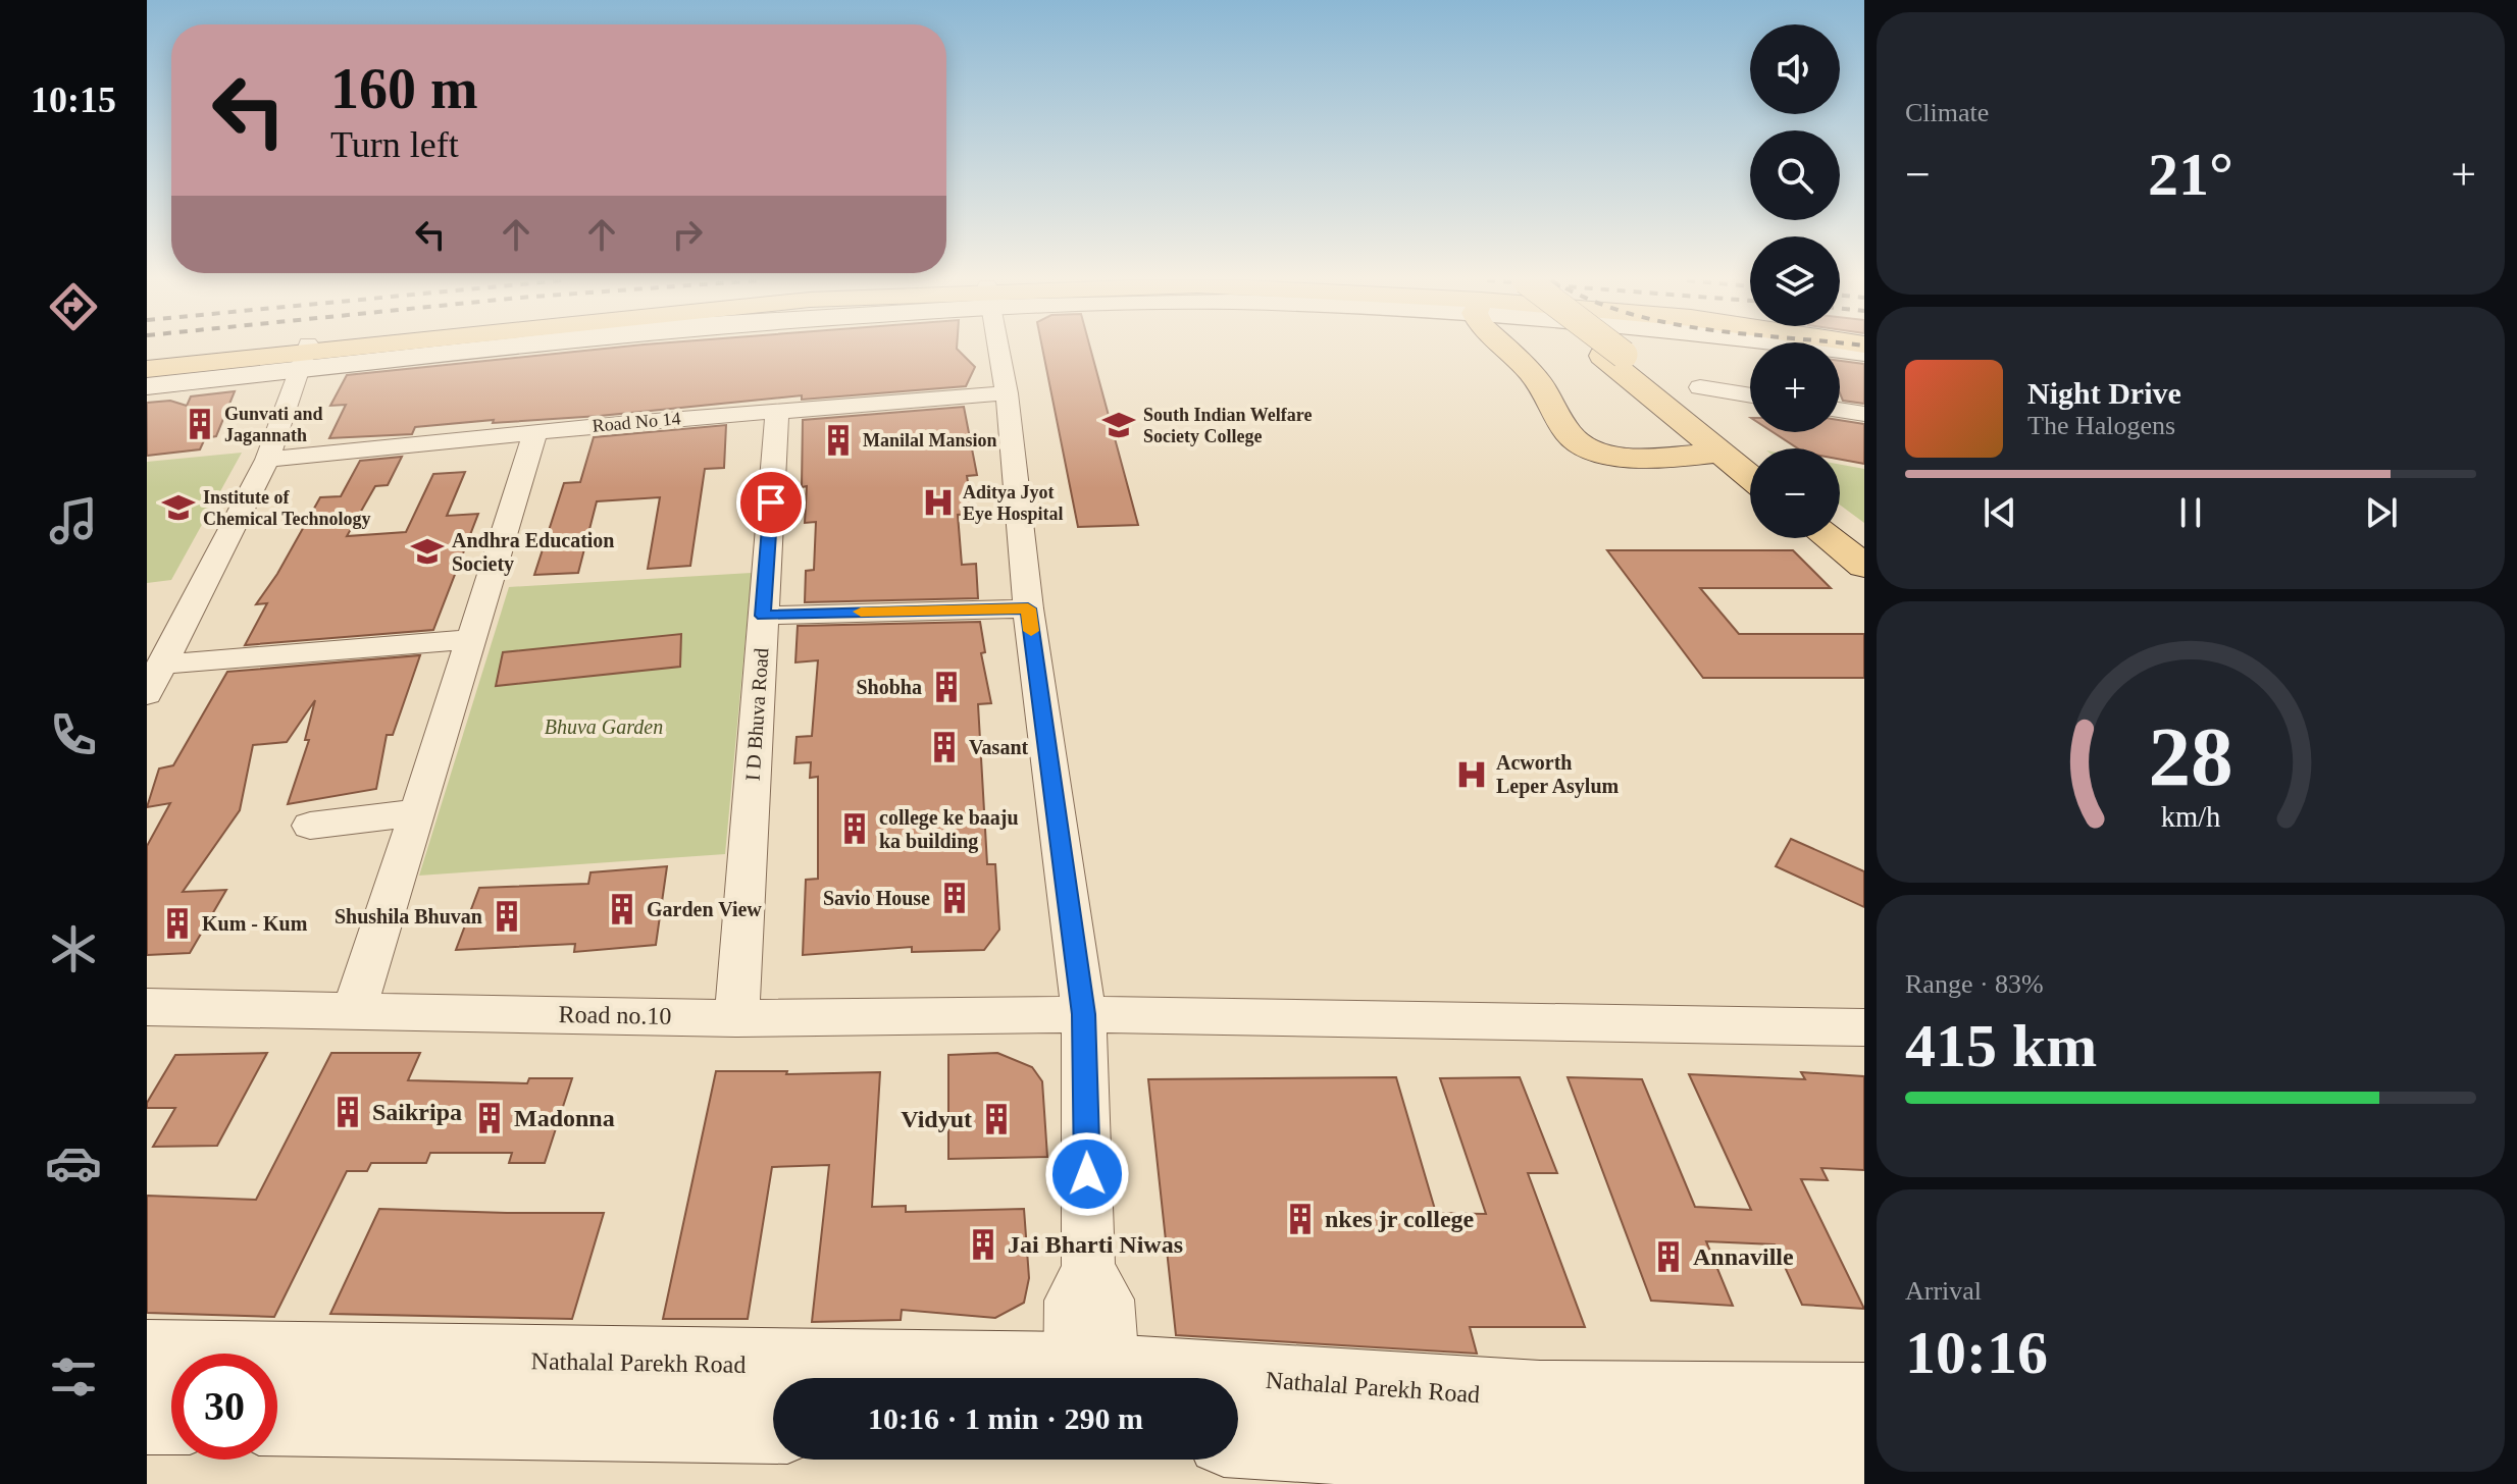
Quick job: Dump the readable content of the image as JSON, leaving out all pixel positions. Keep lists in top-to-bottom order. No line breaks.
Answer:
{"streets":{"street":["Road No 14","I D Bhuva Road","Road no.10","Nathalal Parekh Road"]},"crossings":[["Road No 14","I D Bhuva Road"],["I D Bhuva Road","Road no.10"]],"parks":["Bhuva Garden"],"places":{"building":["Gunvati and Jagannath","Manilal Mansion","Shobha","Vasant","college ke baaju ka building","Savio House","Garden View","Shushila Bhuvan","Kum - Kum","Saikripa","Madonna","Vidyut","nkes jr college","Jai Bharti Niwas","Annaville"],"school or university":["South Indian Welfare Society College","Institute of Chemical Technology","Andhra Education Society"],"hospital":["Aditya Jyot Eye Hospital","Acworth Leper Asylum"]},"page":{"tabs":"10:15","tile":["Climate",["Range · 83%","415 km"],["Arrival","10:16"]],"map_buttons":["+","−"],"turn":["160 m","Turn left"],"heat":["−","21°","+"],"song":["Night Drive","The Halogens"],"limit":"30","trip":"10:16 · 1 min · 290 m","gauge":["28","km/h"]}}
